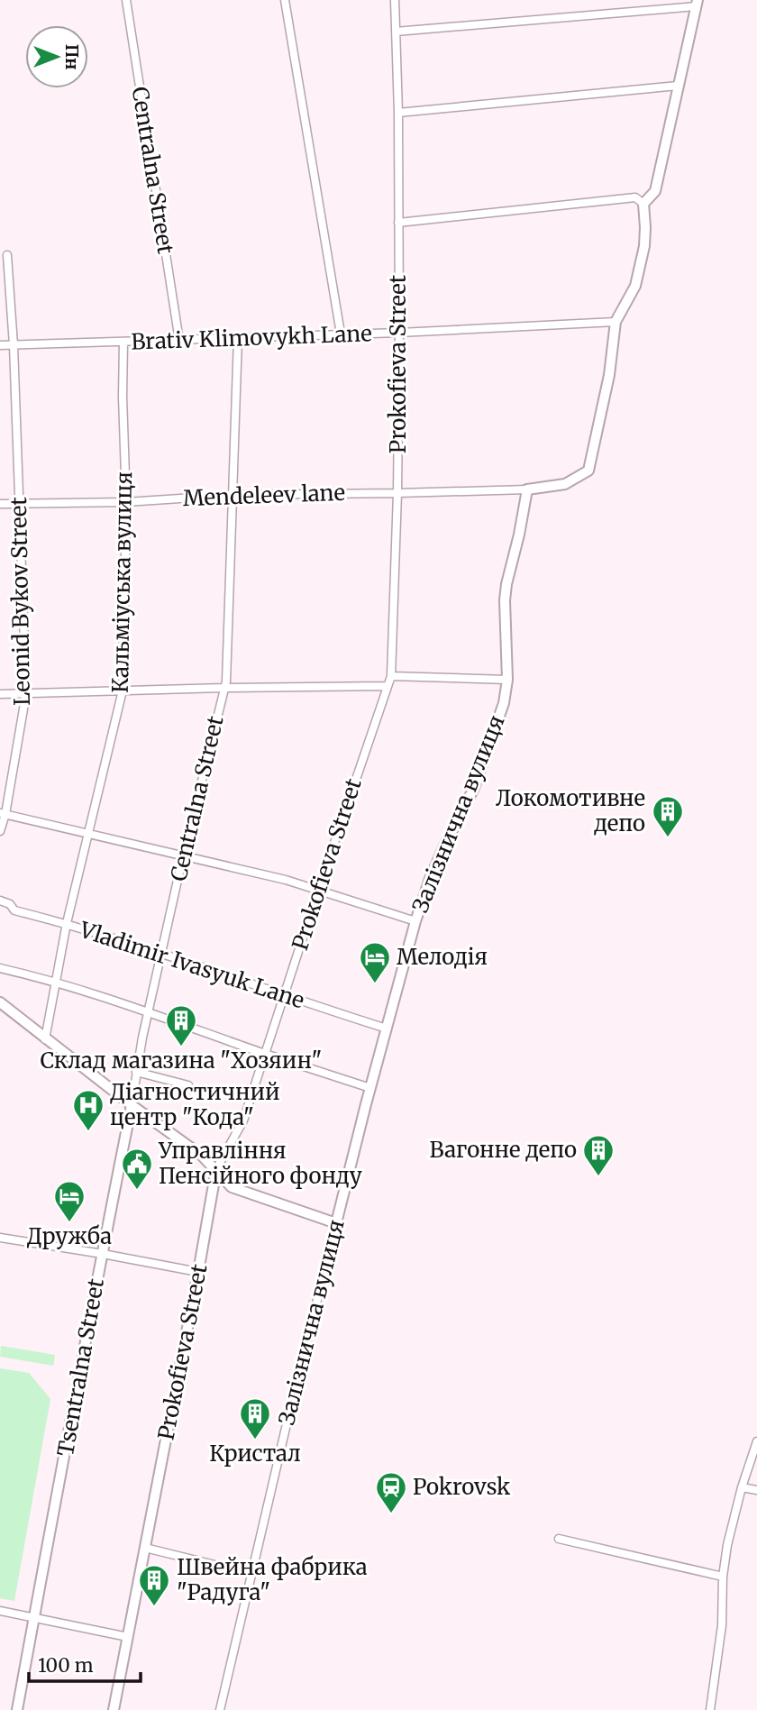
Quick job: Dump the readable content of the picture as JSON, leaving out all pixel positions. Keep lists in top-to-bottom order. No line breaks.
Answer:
{"streets":{"street":["Centralna Street","Brativ Klimovykh Lane","Prokofieva Street","Mendeleev lane","Кальміуська вулиця","Leonid Bykov Street","Залізнична вулиця","Vladimir Ivasyuk Lane"]},"crossings":[["Centralna Street","Brativ Klimovykh Lane"],["Centralna Street","Mendeleev lane"],["Centralna Street","Vladimir Ivasyuk Lane"],["Brativ Klimovykh Lane","Prokofieva Street"],["Brativ Klimovykh Lane","Кальміуська вулиця"],["Brativ Klimovykh Lane","Leonid Bykov Street"],["Prokofieva Street","Mendeleev lane"],["Prokofieva Street","Vladimir Ivasyuk Lane"],["Mendeleev lane","Кальміуська вулиця"],["Mendeleev lane","Leonid Bykov Street"],["Mendeleev lane","Залізнична вулиця"],["Кальміуська вулиця","Vladimir Ivasyuk Lane"],["Залізнична вулиця","Vladimir Ivasyuk Lane"]],"places":{"building":["Локомотивне депо","Склад магазина \"Хозяин\"","Вагонне депо","Кристал","Швейна фабрика \"Радуга\""],"hotel":["Мелодія","Дружба"],"hospital":["Діагностичний центр \"Кода\""],"public building":["Управління Пенсійного фонду"],"station":["Pokrovsk"]},"scale_bar":"100 m","north":"right"}
